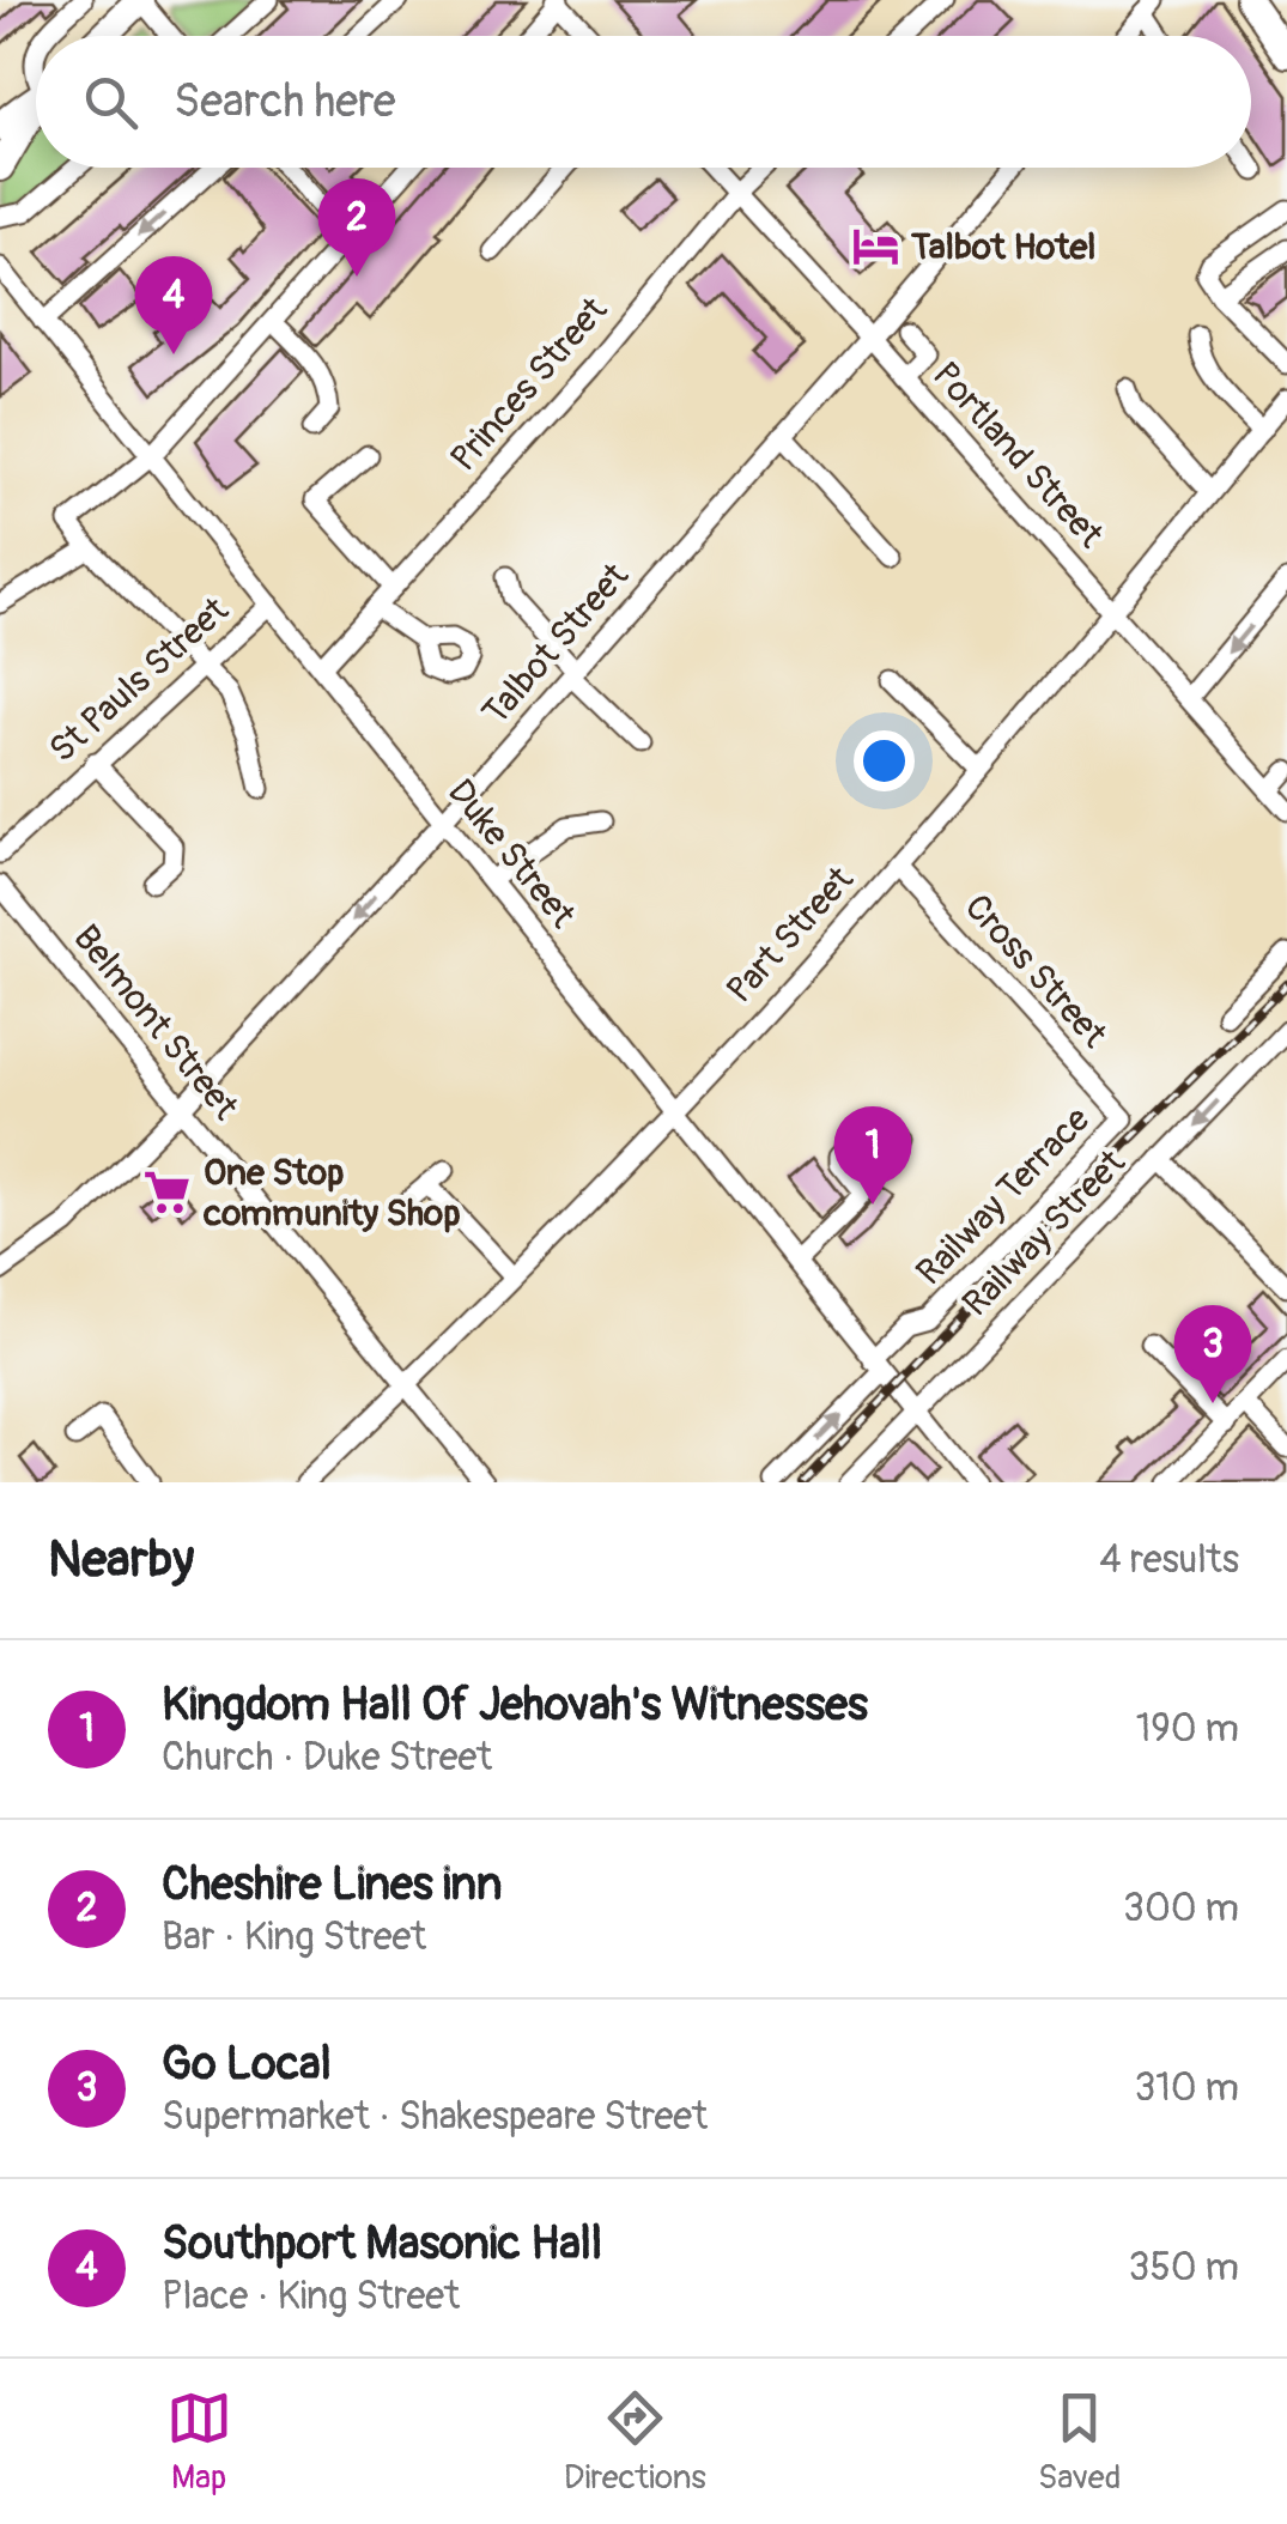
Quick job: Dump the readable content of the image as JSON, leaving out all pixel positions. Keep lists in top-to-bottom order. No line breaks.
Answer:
{"streets":{"street":["Princes Street","Portland Street","Talbot Street","St Pauls Street","Duke Street","Part Street","Cross Street","Belmont Street","Railway Terrace","Railway Street"]},"crossings":[["Princes Street","Portland Street"],["Princes Street","Duke Street"],["Portland Street","Talbot Street"],["Portland Street","Part Street"],["Talbot Street","Duke Street"],["Talbot Street","Belmont Street"],["St Pauls Street","Duke Street"],["Duke Street","Part Street"],["Duke Street","Railway Terrace"],["Duke Street","Railway Street"],["Part Street","Cross Street"],["Part Street","Belmont Street"],["Cross Street","Railway Terrace"]],"places":{"hotel":["Talbot Hotel"],"supermarket":["One Stop community Shop"]},"page":{"search":"Search here","pins":["2","4","1","3"],"heading":["Nearby","4 results"],"list":[{"mark":"1","name":"Kingdom Hall Of Jehovah's Witnesses","note":"Church · Duke Street","value":"190 m"},{"mark":"2","name":"Cheshire Lines inn","note":"Bar · King Street","value":"300 m"},{"mark":"3","name":"Go Local","note":"Supermarket · Shakespeare Street","value":"310 m"},{"mark":"4","name":"Southport Masonic Hall","note":"Place · King Street","value":"350 m"}],"nav":["Map","Directions","Saved"]}}
